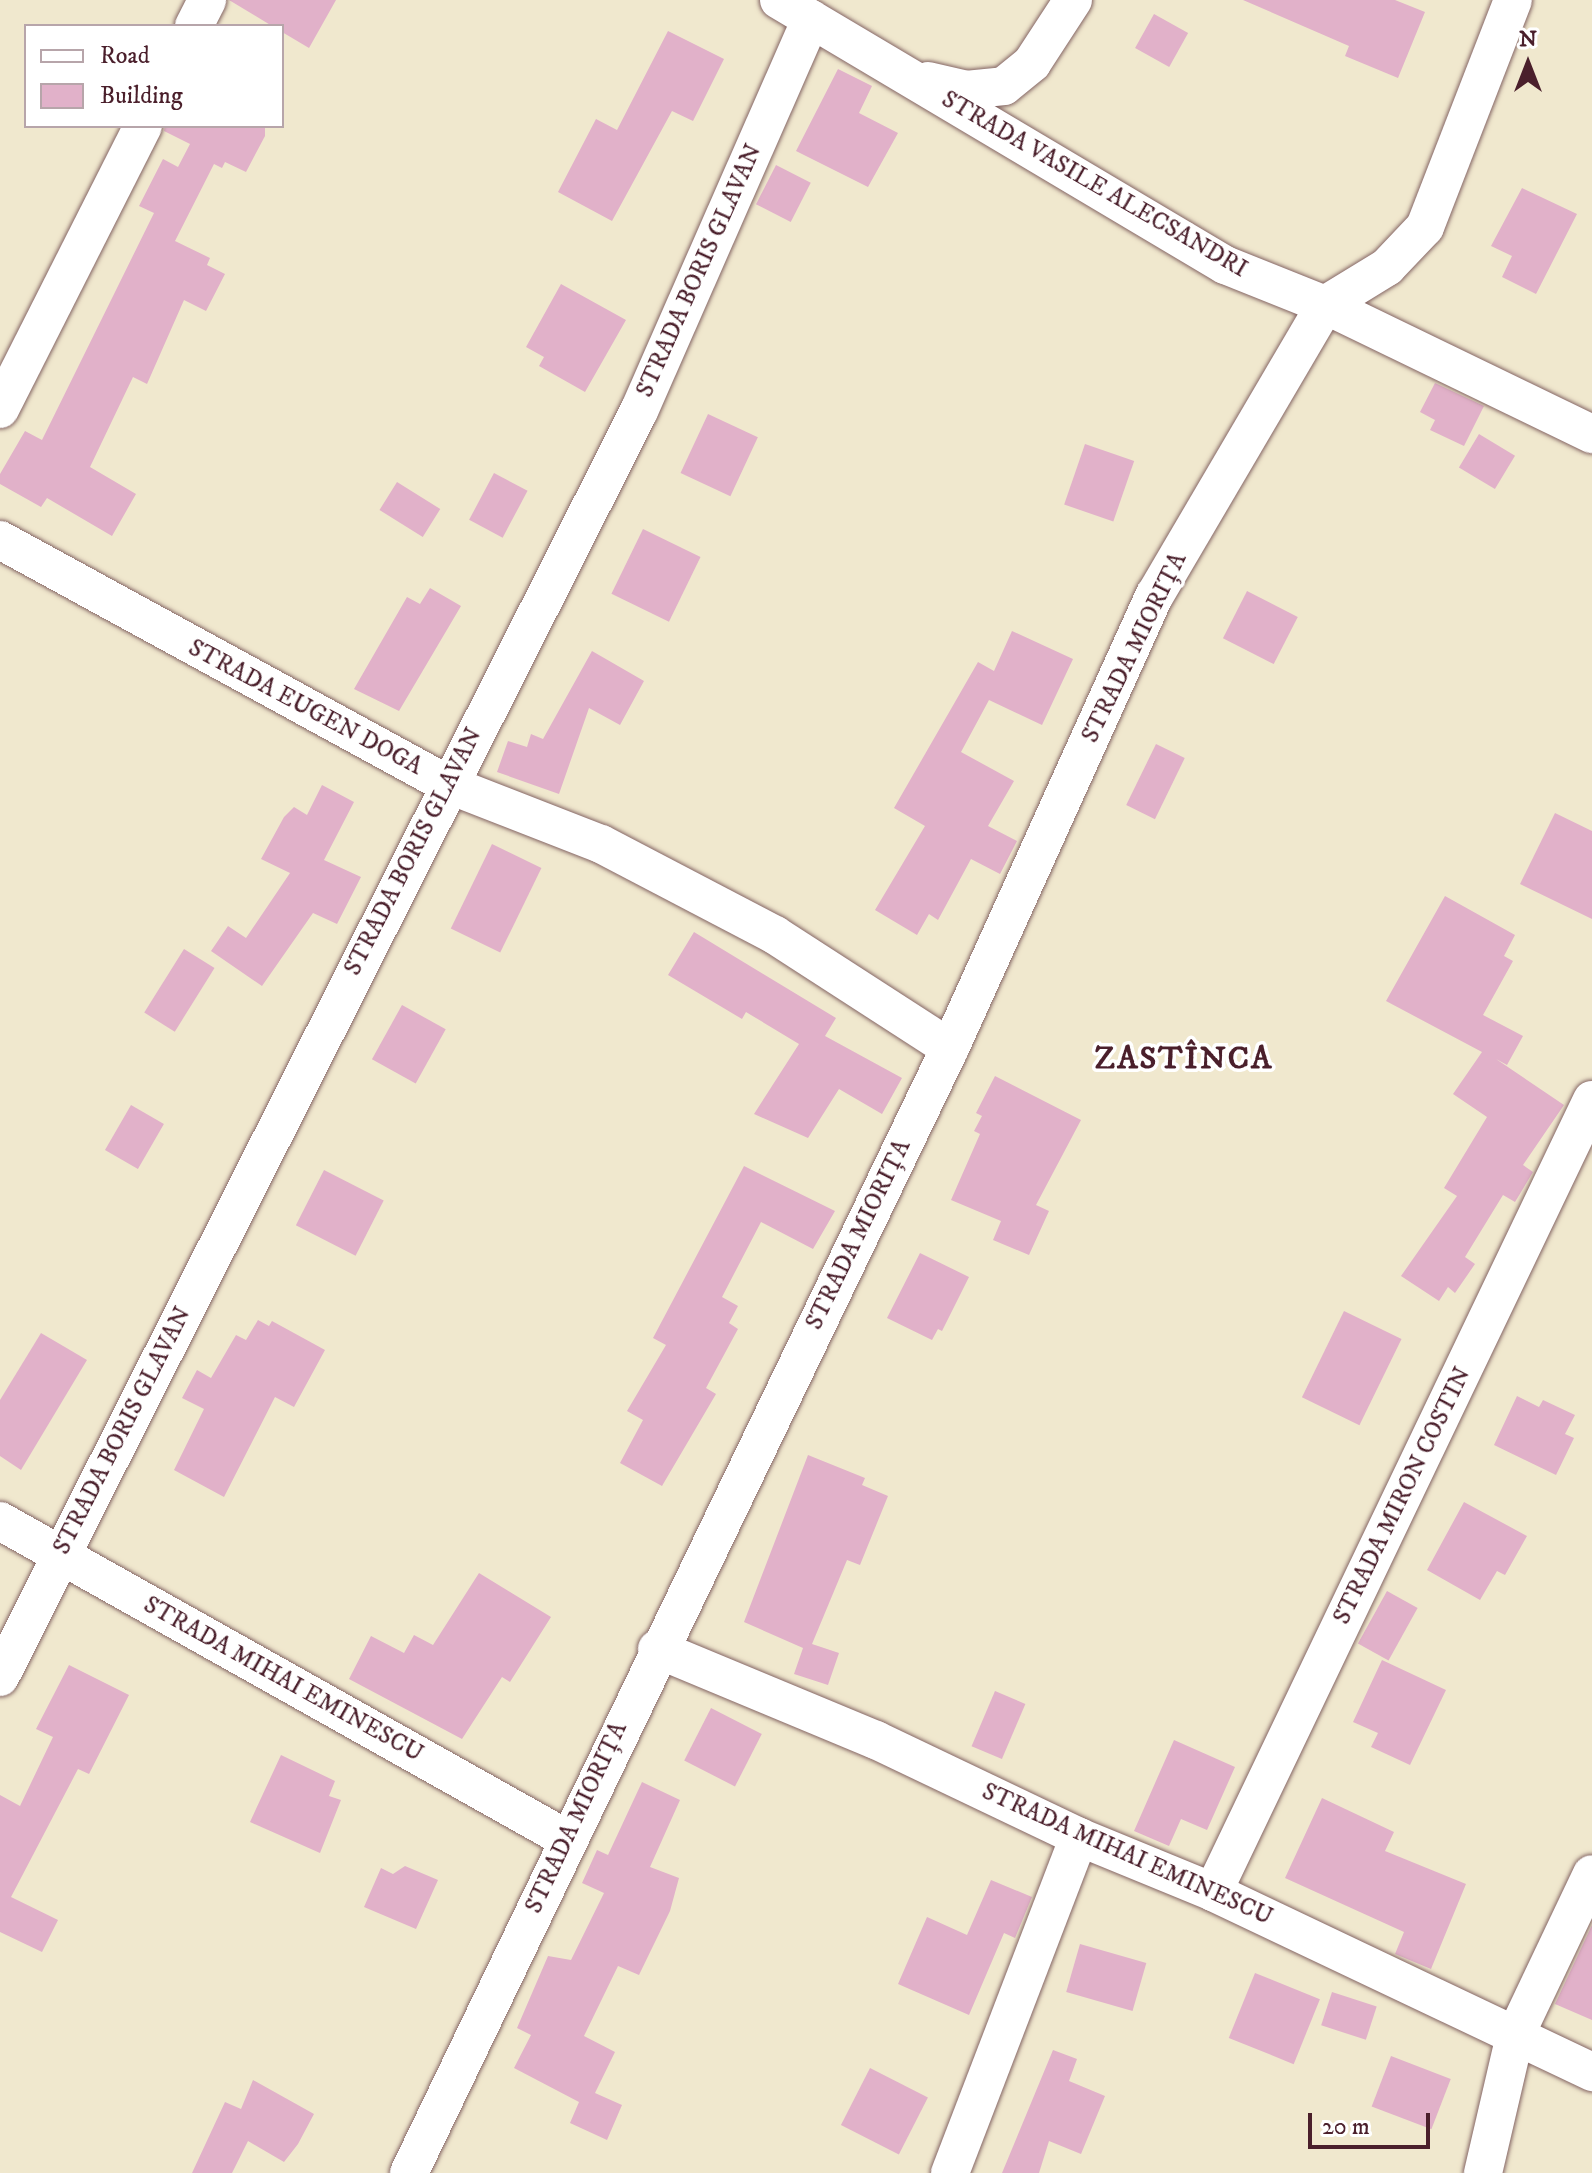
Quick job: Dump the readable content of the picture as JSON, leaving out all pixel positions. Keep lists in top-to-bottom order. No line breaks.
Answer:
{"streets":{"street":["STRADA VASILE ALECSANDRI","STRADA BORIS GLAVAN","STRADA MIORIȚA","STRADA EUGEN DOGA","STRADA MIRON COSTIN","STRADA MIHAI EMINESCU"]},"crossings":[["STRADA VASILE ALECSANDRI","STRADA BORIS GLAVAN"],["STRADA VASILE ALECSANDRI","STRADA MIORIȚA"],["STRADA BORIS GLAVAN","STRADA EUGEN DOGA"],["STRADA BORIS GLAVAN","STRADA MIHAI EMINESCU"],["STRADA MIORIȚA","STRADA EUGEN DOGA"],["STRADA MIORIȚA","STRADA MIHAI EMINESCU"],["STRADA MIRON COSTIN","STRADA MIHAI EMINESCU"]],"districts":["ZASTÎNCA"],"legend":["Road","Building"],"scale_bar":"20 m","north":"top"}
